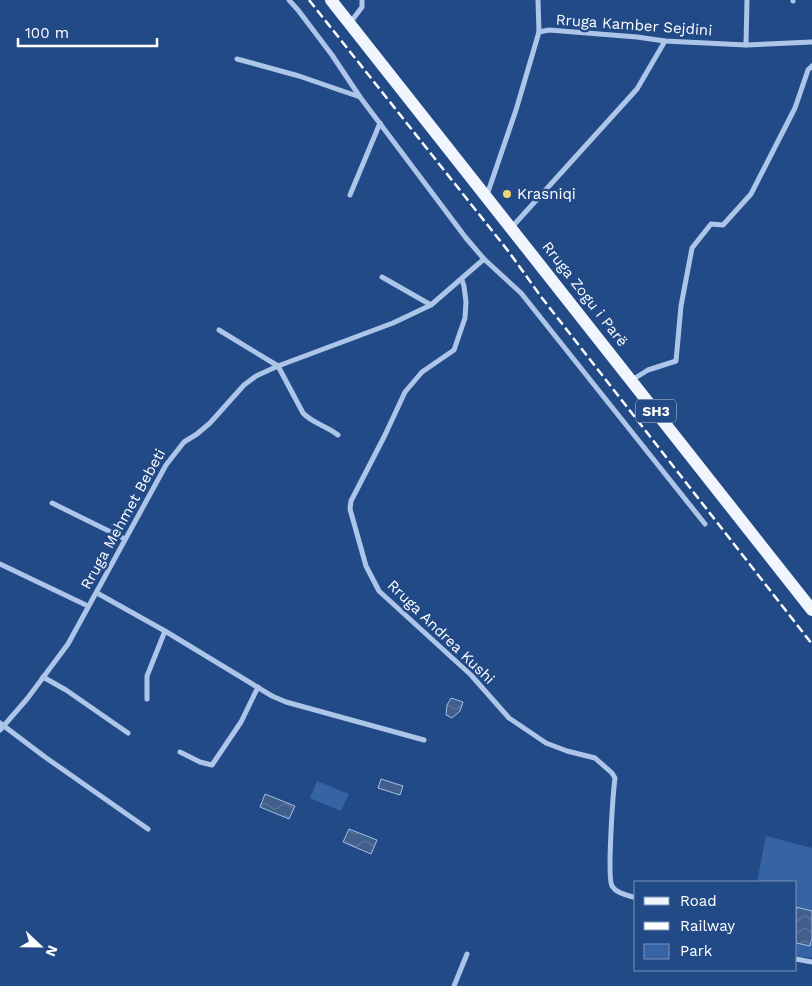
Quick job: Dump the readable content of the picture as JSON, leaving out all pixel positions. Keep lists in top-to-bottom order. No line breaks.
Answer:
{"streets":{"main road":["Rruga Zogu i Parë","SH3"],"street":["Rruga Kamber Sejdini","Rruga Mehmet Bebeti","Rruga Andrea Kushi"]},"crossings":[["Rruga Kamber Sejdini","Rruga Zogu i Parë"],["Rruga Mehmet Bebeti","Rruga Andrea Kushi"]],"places":["Krasniqi"],"legend":["Road","Railway","Park"],"scale_bar":"100 m","north":"right"}
